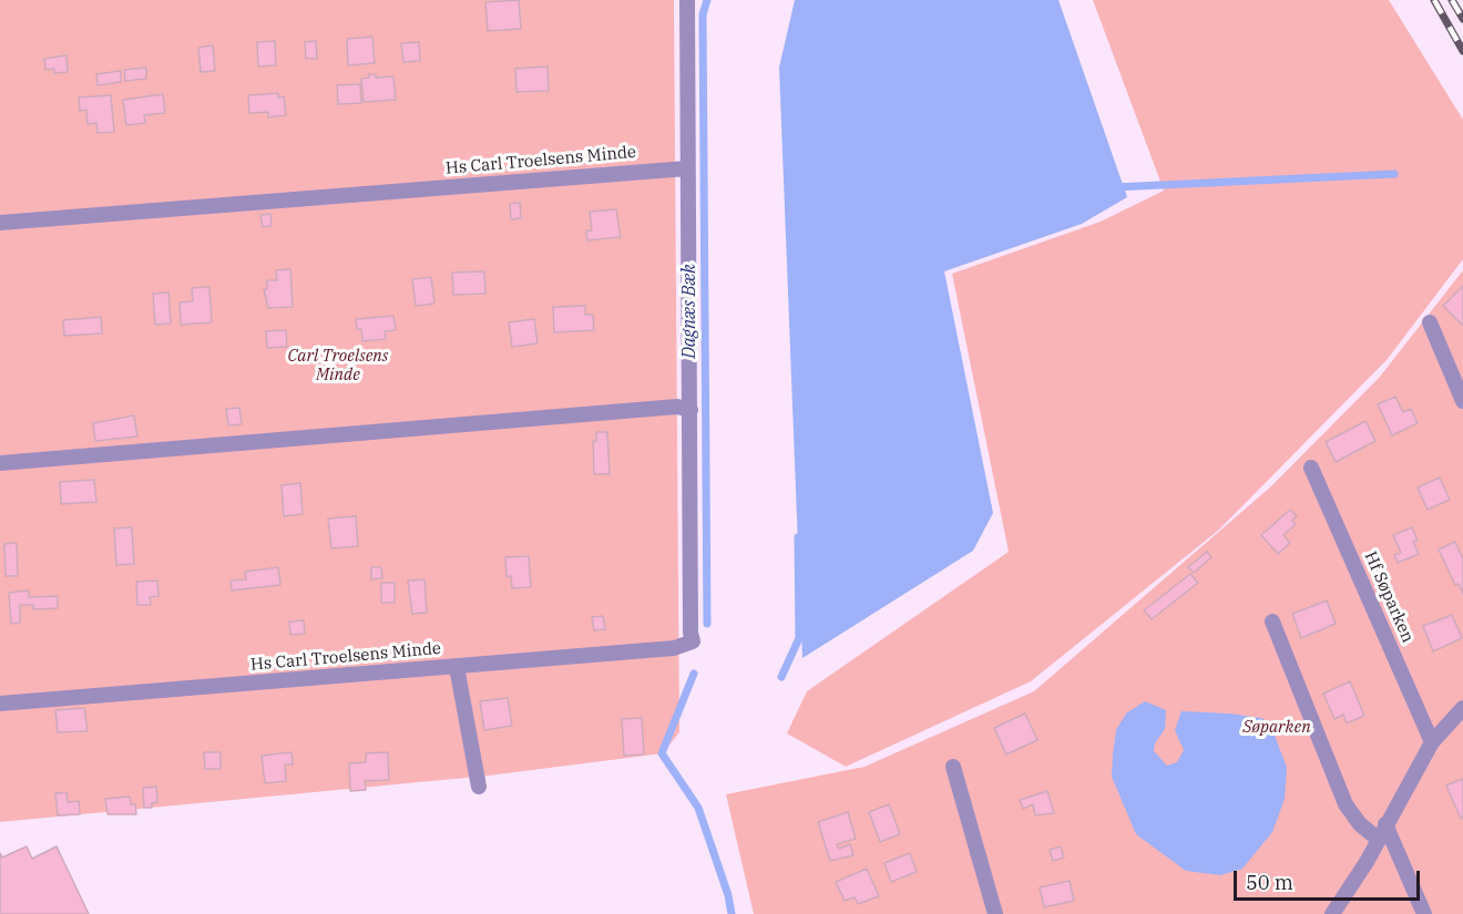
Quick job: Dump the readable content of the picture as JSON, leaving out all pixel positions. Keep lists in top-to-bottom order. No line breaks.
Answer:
{"streets":{"lane":["Hs Carl Troelsens Minde","Hf Søparken"]},"water":["Dagnæs Bæk"],"parks":["Carl Troelsens Minde","Søparken"],"scale_bar":"50 m"}
